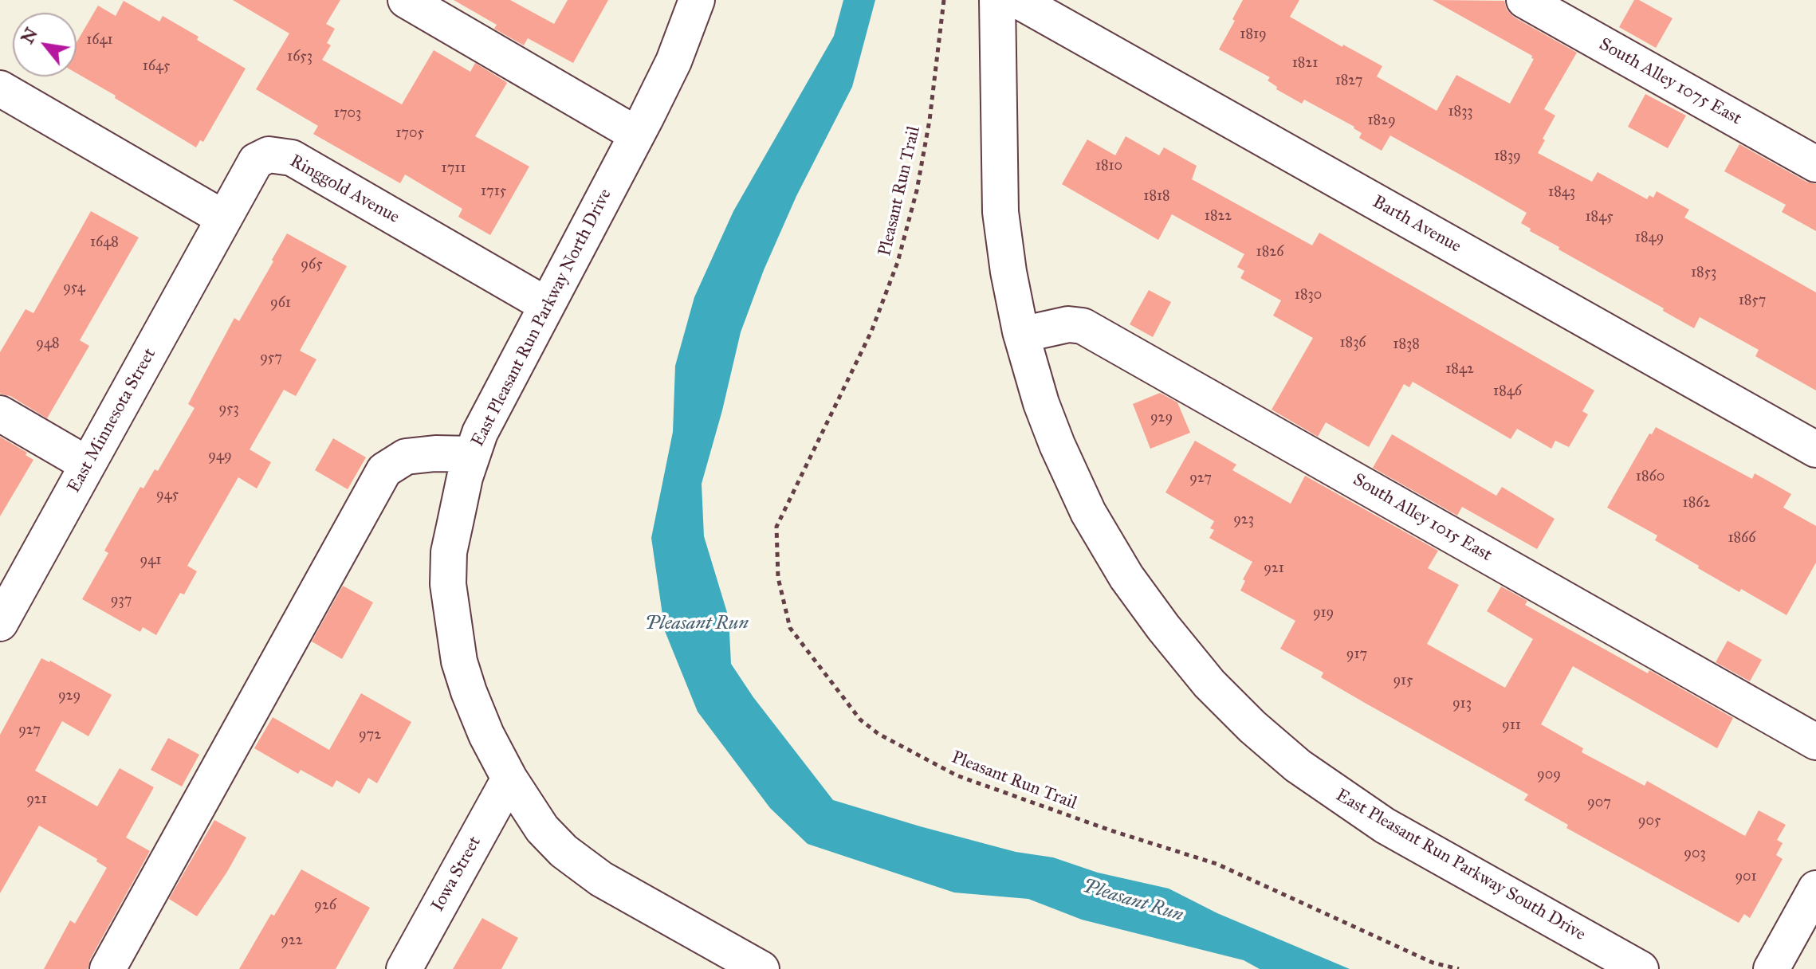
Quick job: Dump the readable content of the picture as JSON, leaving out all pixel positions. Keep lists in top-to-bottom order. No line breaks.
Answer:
{"streets":{"street":["South Alley 1075 East","Ringgold Avenue","Barth Avenue","East Pleasant Run Parkway North Drive","East Minnesota Street","South Alley 1015 East","East Pleasant Run Parkway South Drive","Iowa Street"],"path":["Pleasant Run Trail"]},"crossings":[["Ringgold Avenue","East Pleasant Run Parkway North Drive"],["Ringgold Avenue","East Minnesota Street"],["East Pleasant Run Parkway North Drive","Iowa Street"],["South Alley 1015 East","East Pleasant Run Parkway South Drive"]],"water":["Pleasant Run"],"house_numbers":["1819","1641","1653","1821","1645","1827","1833","1703","1829","1705","1839","1810","1711","1715","1843","1818","1822","1845","1849","1648","1826","965","1853","954","1830","1857","961","1836","948","1838","957","1842","1846","953","929","949","1860","927","945","1862","923","1866","941","921","937","919","917","915","929","913","911","927","972","909","921","907","905","903","901","926","922"],"north":"top left"}
